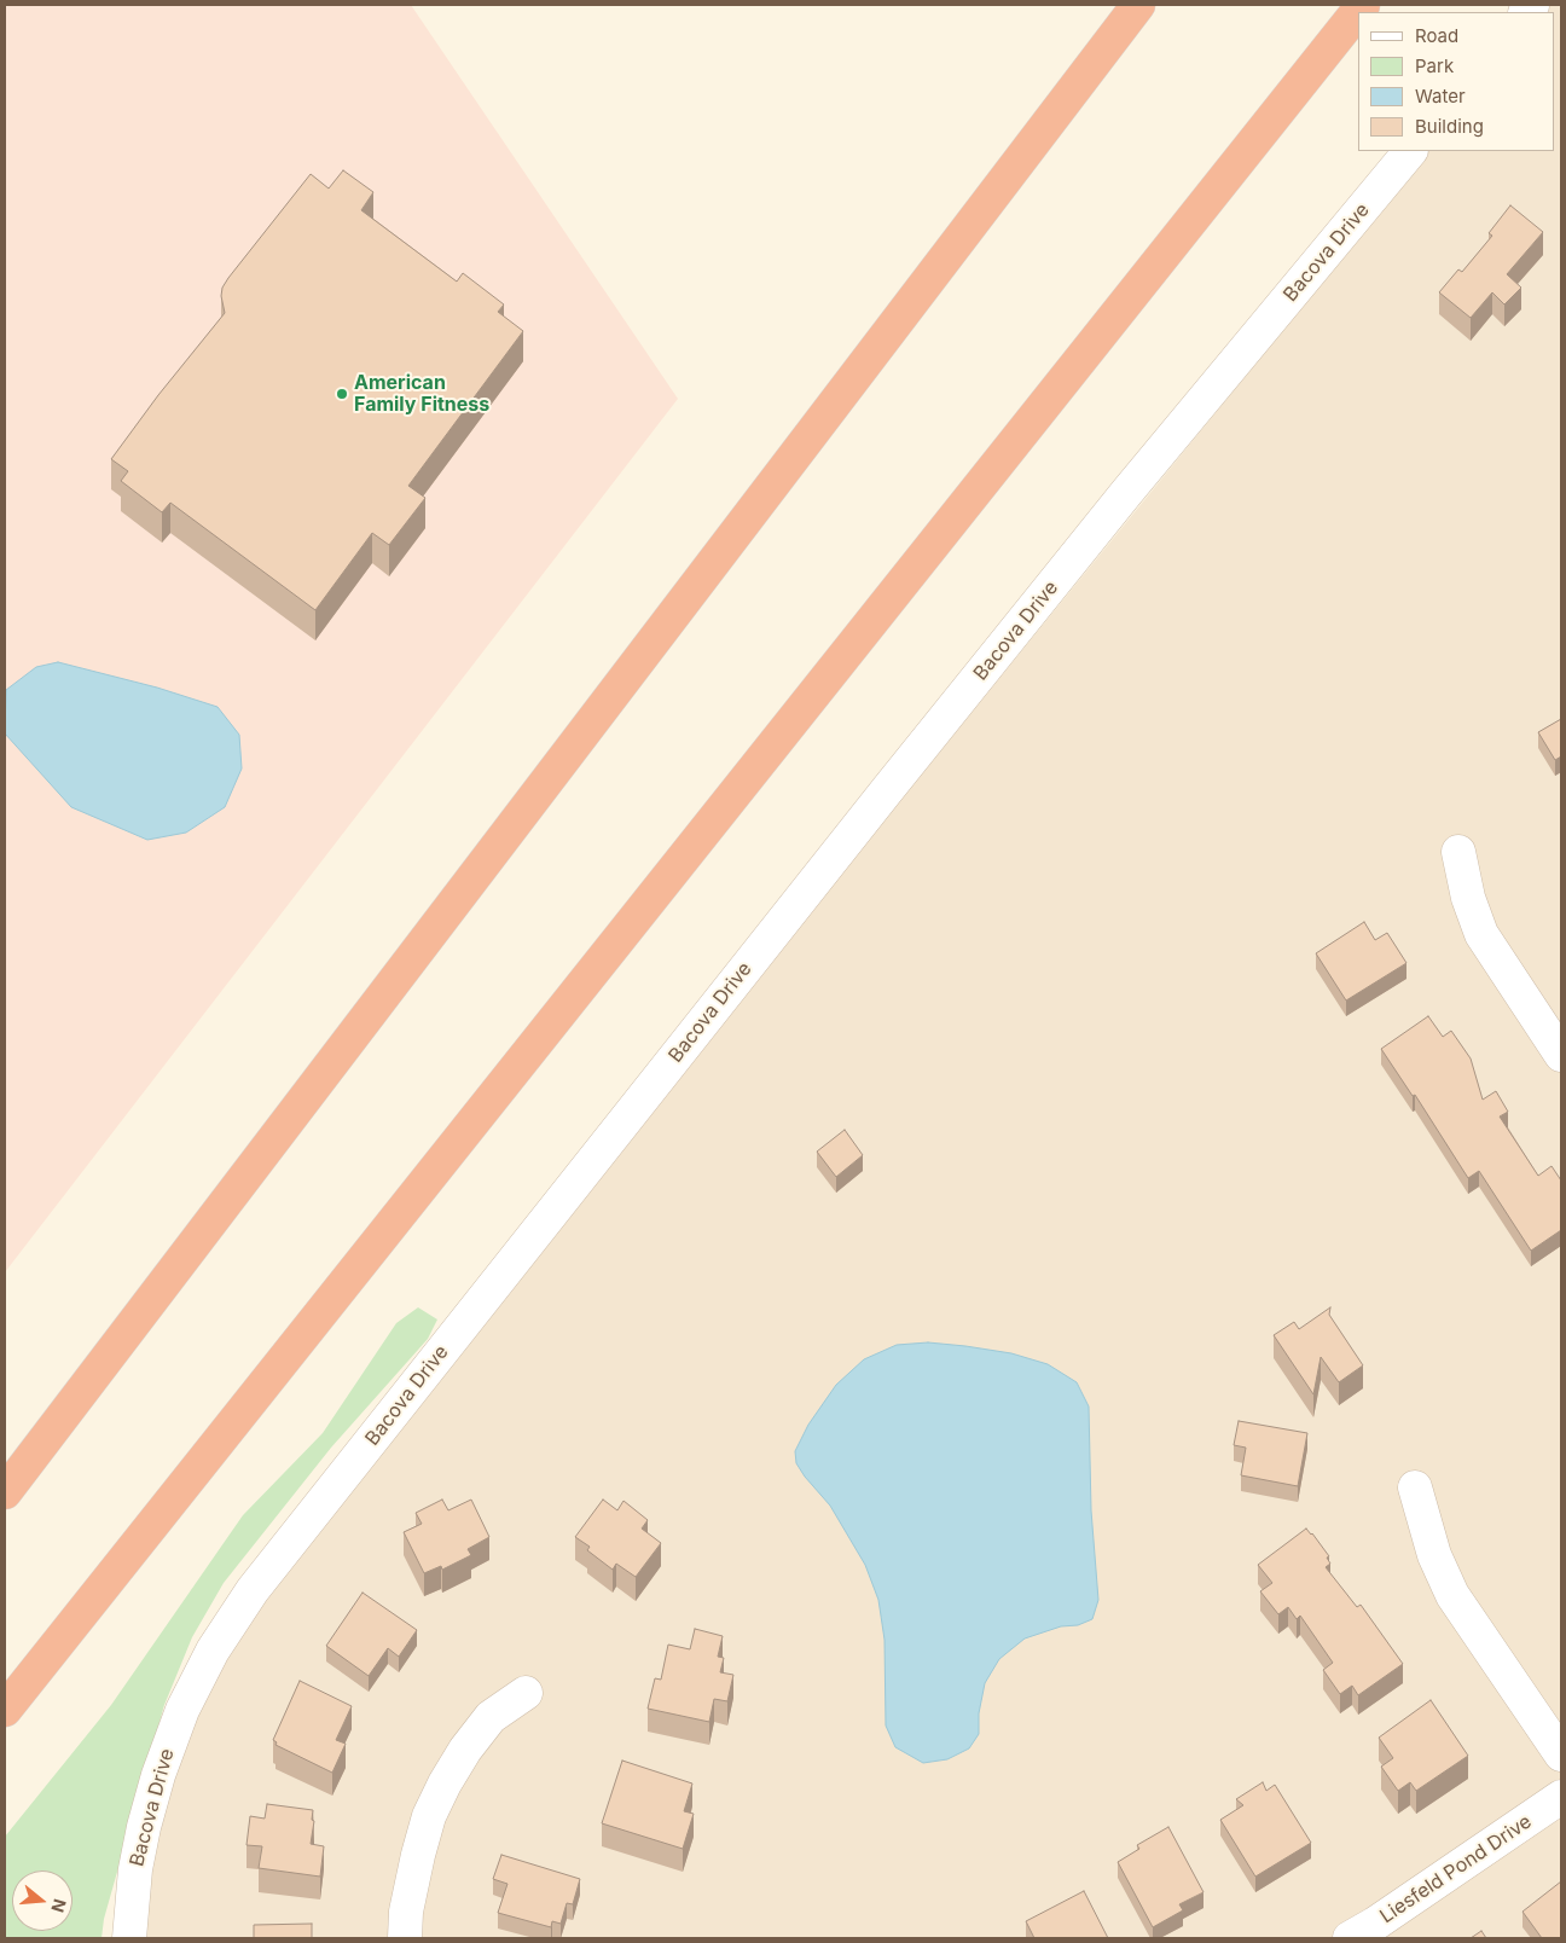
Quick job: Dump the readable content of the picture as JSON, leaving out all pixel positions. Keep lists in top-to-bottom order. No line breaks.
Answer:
{"streets":{"street":["Bacova Drive","Liesfeld Pond Drive"]},"places":["American Family Fitness"],"legend":["Road","Park","Water","Building"],"north":"right"}
